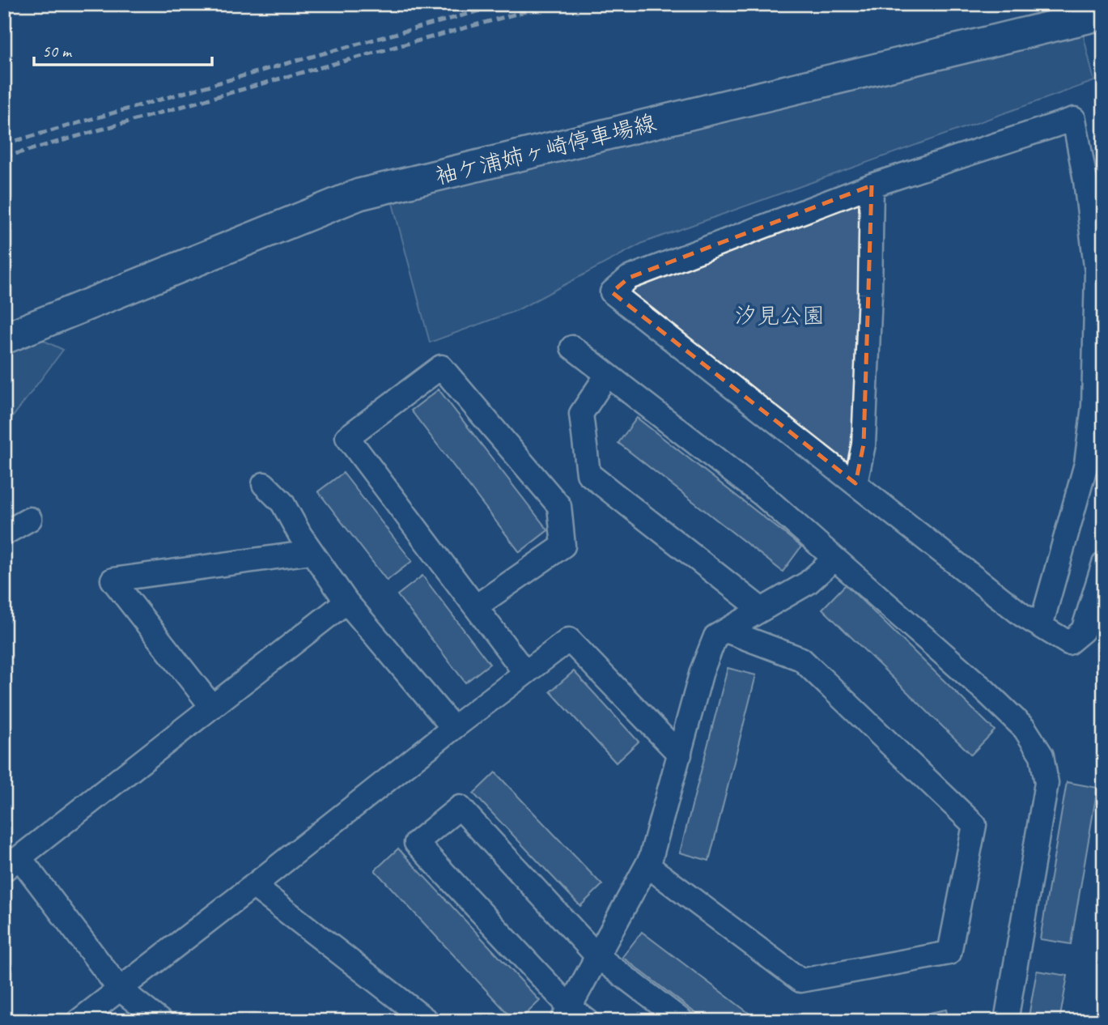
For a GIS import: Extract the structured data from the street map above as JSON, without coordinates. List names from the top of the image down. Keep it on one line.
{"streets":{"main road":["袖ケ浦姉ヶ崎停車場線"]},"parks":["汐見公園"],"scale_bar":"50 m"}
